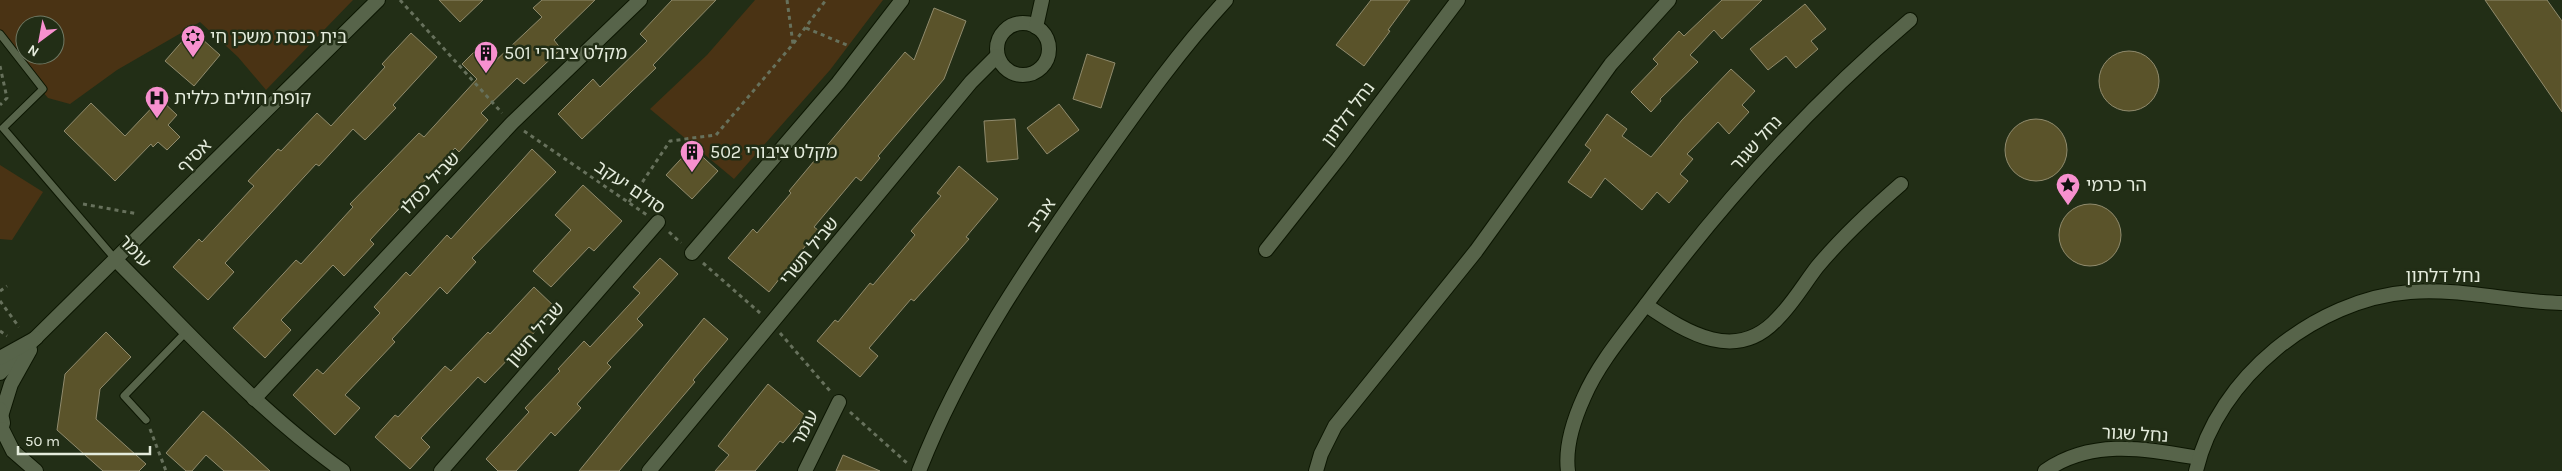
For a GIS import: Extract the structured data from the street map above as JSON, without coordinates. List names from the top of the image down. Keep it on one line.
{"streets":{"street":["נחל דלתון","נחל שגור","אסיף","שביל כסלו","אביב","עומר","שביל תשרי","שביל חשון"],"path":["סולם יעקב"]},"crossings":[["נחל דלתון","נחל שגור"],["אסיף","עומר"],["שביל כסלו","סולם יעקב"],["שביל כסלו","עומר"],["סולם יעקב","אביב"],["סולם יעקב","עומר"],["סולם יעקב","שביל תשרי"],["סולם יעקב","שביל חשון"]],"places":{"synagogue":["בית כנסת משכן חי"],"building":["מקלט ציבורי 501","מקלט ציבורי 502"],"hospital":["קופת חולים כללית"],"place":["הר כרמי"]},"scale_bar":"50 m","north":"bottom left"}
